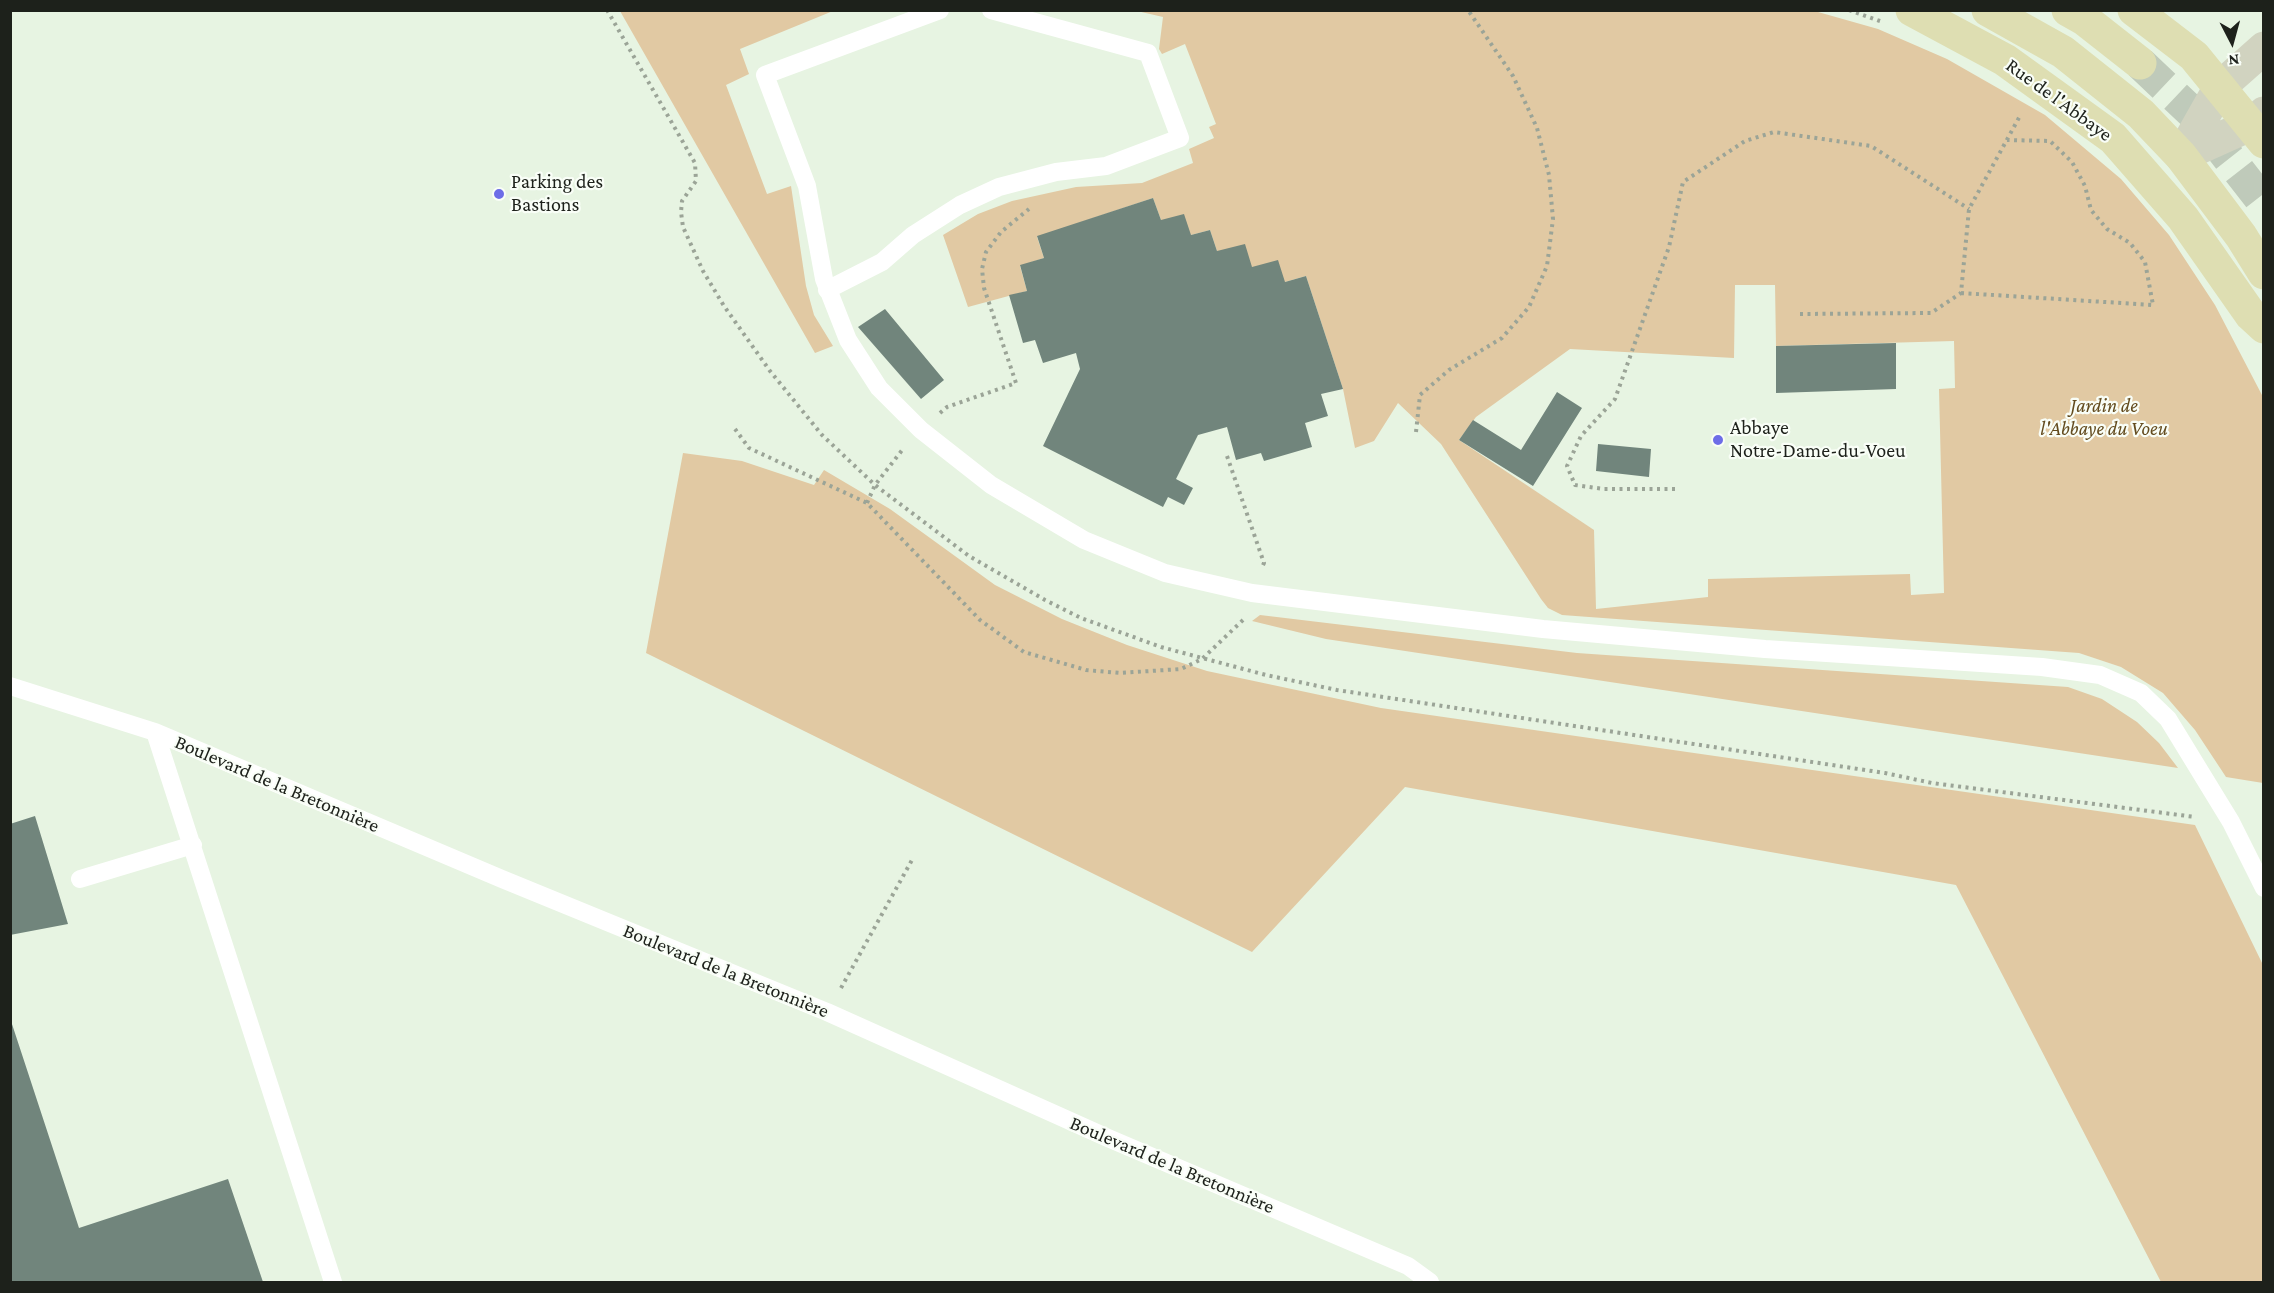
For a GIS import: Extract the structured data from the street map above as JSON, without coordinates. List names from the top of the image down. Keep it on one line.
{"streets":{"main road":["Rue de l'Abbaye"],"lane":["Boulevard de la Bretonnière"]},"parks":["Jardin de l'Abbaye du Voeu"],"places":["Parking des Bastions","Abbaye Notre-Dame-du-Voeu"],"north":"bottom"}
